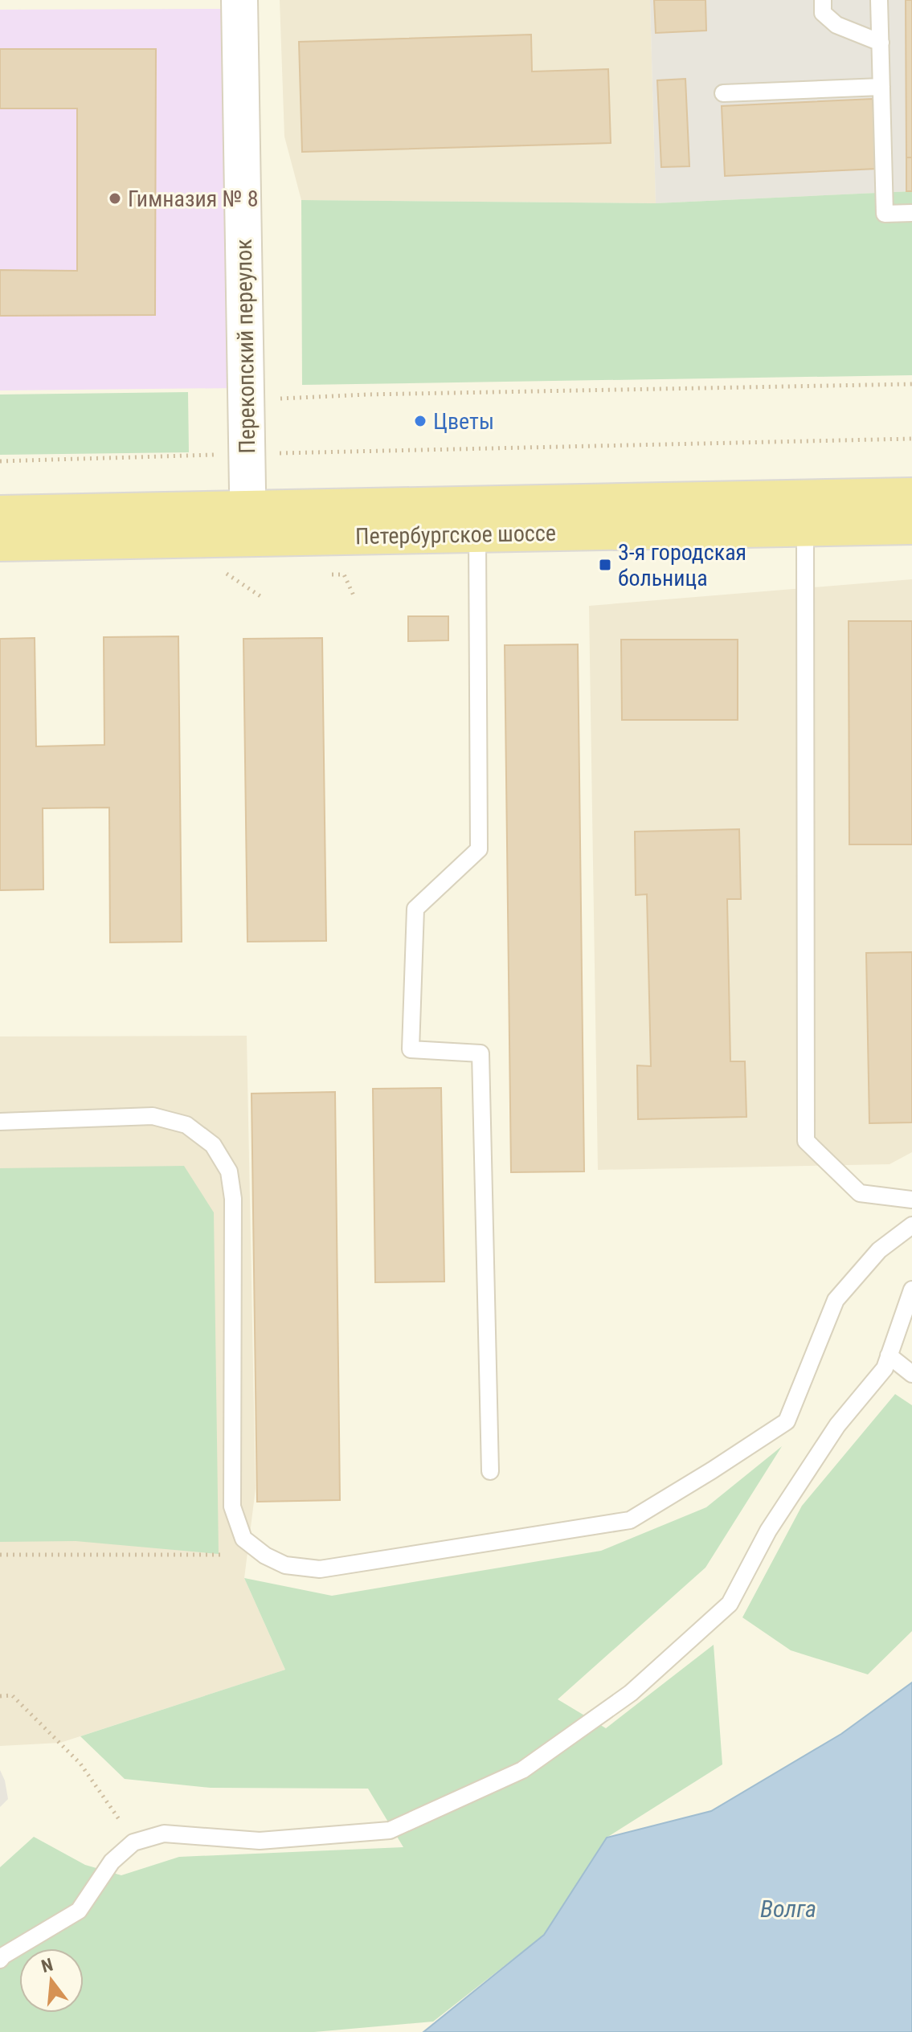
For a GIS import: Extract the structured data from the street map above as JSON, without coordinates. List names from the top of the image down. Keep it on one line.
{"streets":{"main road":["Петербургское шоссе"],"street":["Перекопский переулок"]},"crossings":[["Перекопский переулок","Петербургское шоссе"]],"water":["Волга"],"places":{"other":["Гимназия № 8","Цветы"],"transit":["3-я городская больница"]},"north":"top"}
